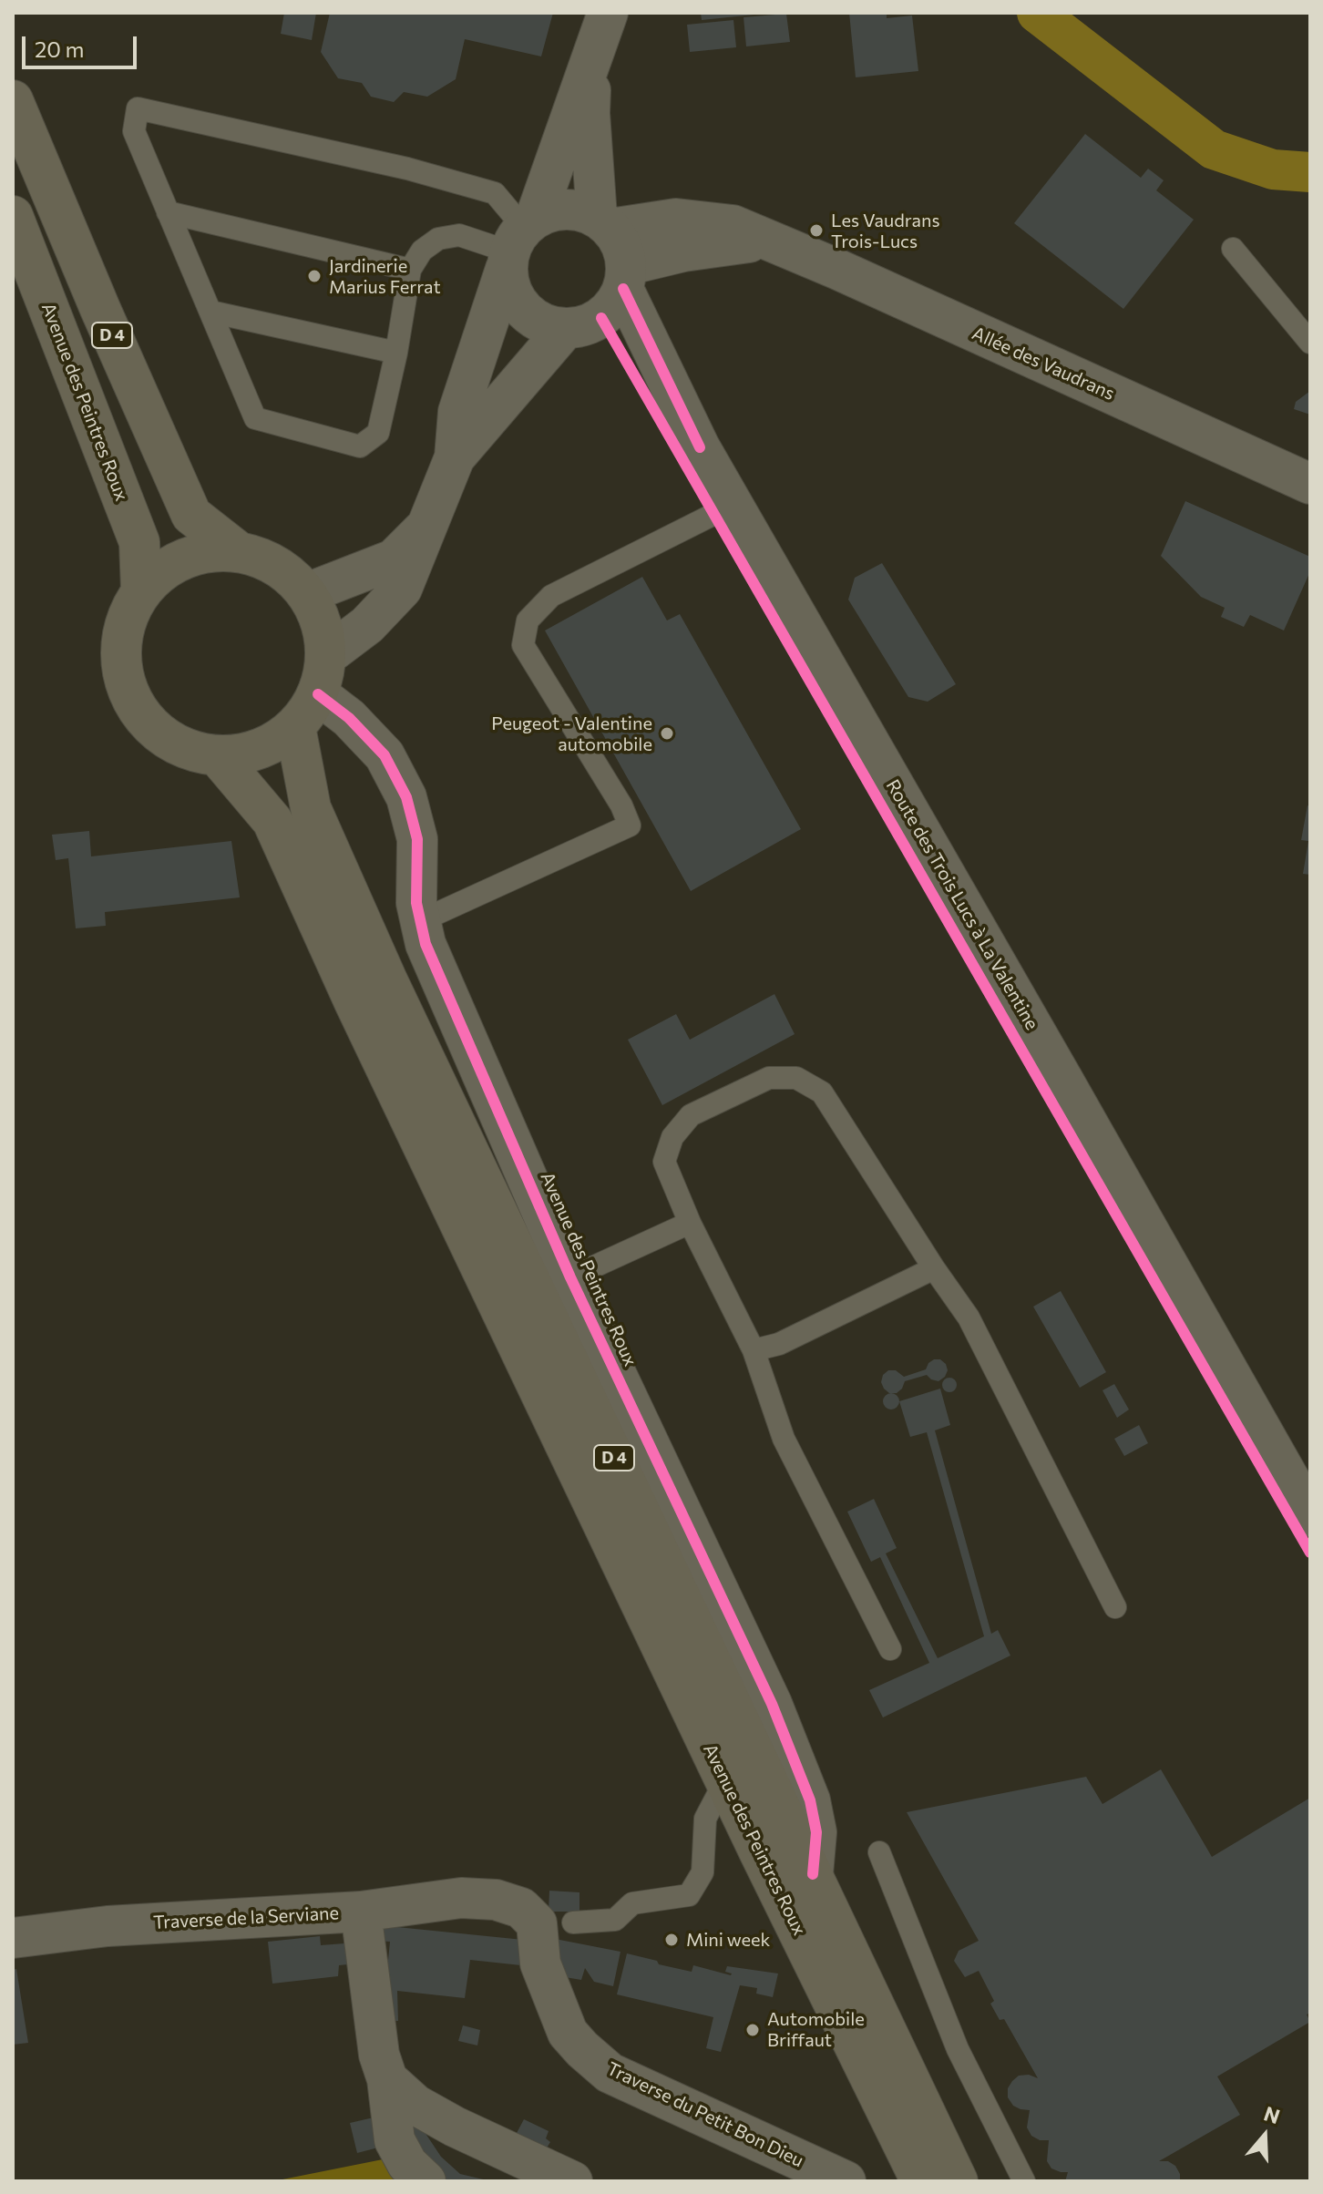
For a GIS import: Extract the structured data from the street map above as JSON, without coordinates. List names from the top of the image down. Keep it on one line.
{"streets":{"main road":["D 4","Avenue des Peintres Roux"],"street":["Allée des Vaudrans","Route des Trois Lucs à La Valentine","Traverse de la Serviane","Traverse du Petit Bon Dieu"]},"crossings":[["D 4","Avenue des Peintres Roux"],["Allée des Vaudrans","Route des Trois Lucs à La Valentine"],["Traverse de la Serviane","Traverse du Petit Bon Dieu"]],"places":["Les Vaudrans Trois-Lucs","Jardinerie Marius Ferrat","Peugeot - Valentine automobile","Mini week","Automobile Briffaut"],"scale_bar":"20 m","north":"top"}
